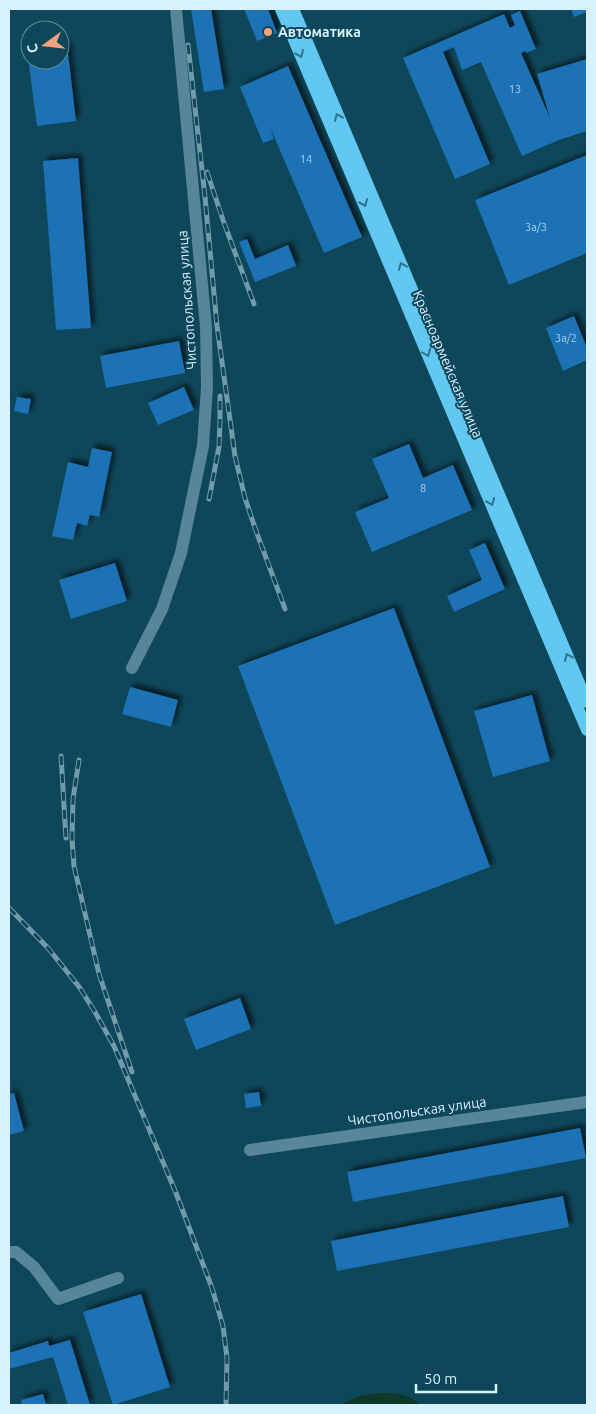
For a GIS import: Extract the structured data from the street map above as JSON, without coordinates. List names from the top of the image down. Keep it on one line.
{"streets":{"main road":["Красноармейская улица"],"street":["Чистопольская улица"]},"places":["Автоматика"],"house_numbers":["13","14","3а/3","3а/2","8"],"scale_bar":"50 m","north":"left"}
